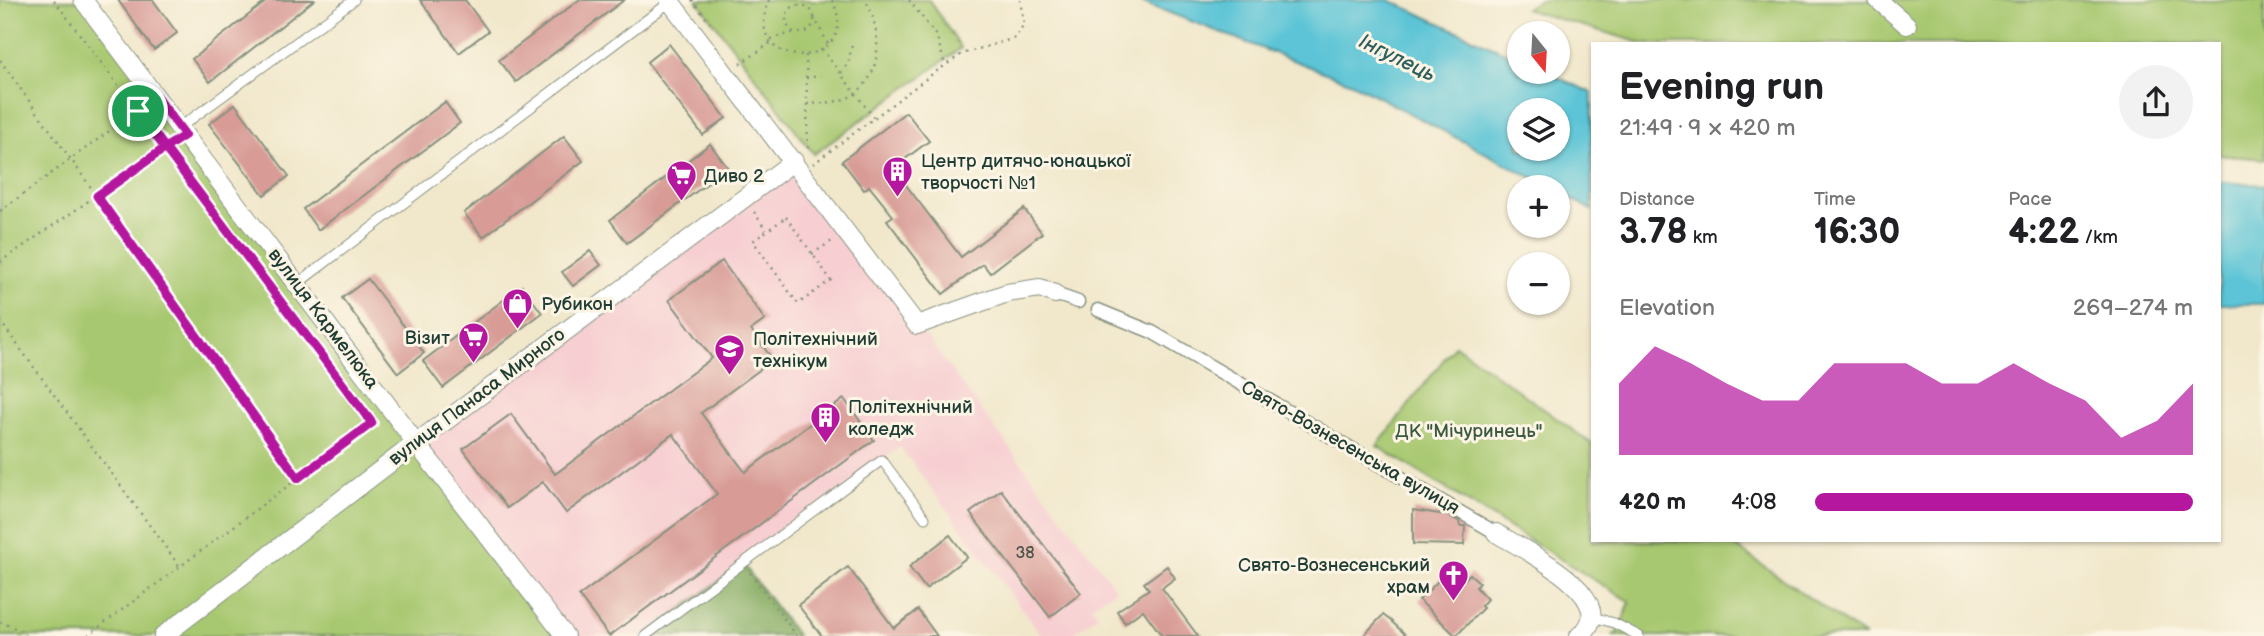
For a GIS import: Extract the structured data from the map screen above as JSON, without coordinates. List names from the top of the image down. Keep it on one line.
{"streets":{"street":["вулиця Кармелюка","вулиця Панаса Мирного","Свято-Вознесенська вулиця"]},"crossings":[["вулиця Кармелюка","вулиця Панаса Мирного"]],"water":["Інгулець"],"parks":["ДК \"Мічуринець\""],"places":{"building":["Центр дитячо-юнацької творчості №1","Політехнічний коледж"],"supermarket":["Диво 2","Візит"],"shop":["Рубикон"],"school or university":["Політехнічний технікум"],"church":["Свято-Вознесенський храм"]},"house_numbers":["38"],"north":"bottom","page":{"map_buttons":["+","−"],"heading":["Evening run","21:49 · 9 × 420 m"],"stats":[["Distance","3.78 km"],["Time","16:30"],["Pace","4:22 /km"]],"chart":["Elevation","269–274 m"],"list":[{"name":"420 m","note":"4:08"}]}}
